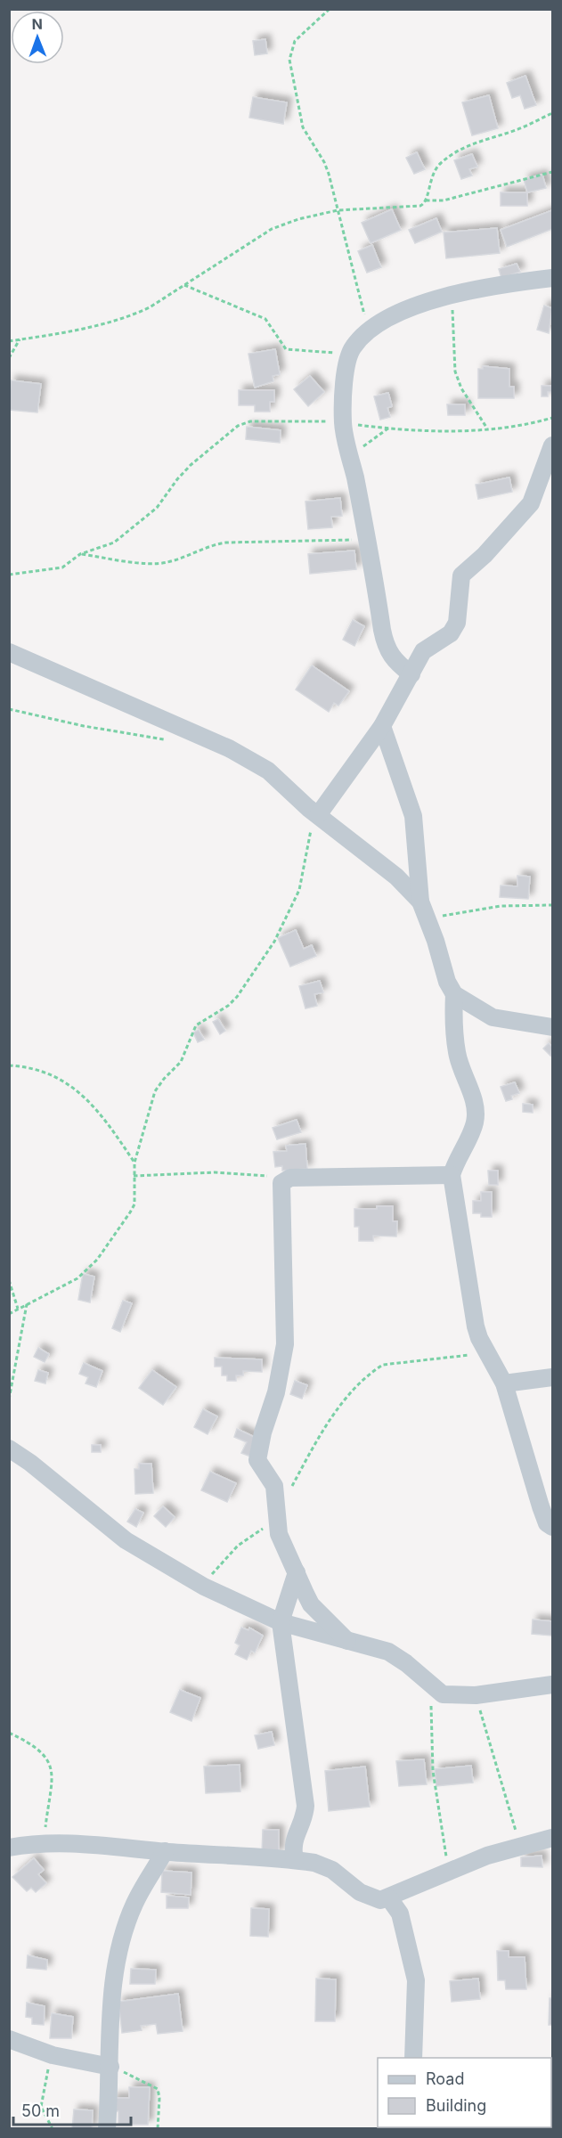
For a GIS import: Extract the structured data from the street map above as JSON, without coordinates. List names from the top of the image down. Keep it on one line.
{"legend":["Road","Building"],"scale_bar":"50 m","north":"top"}
